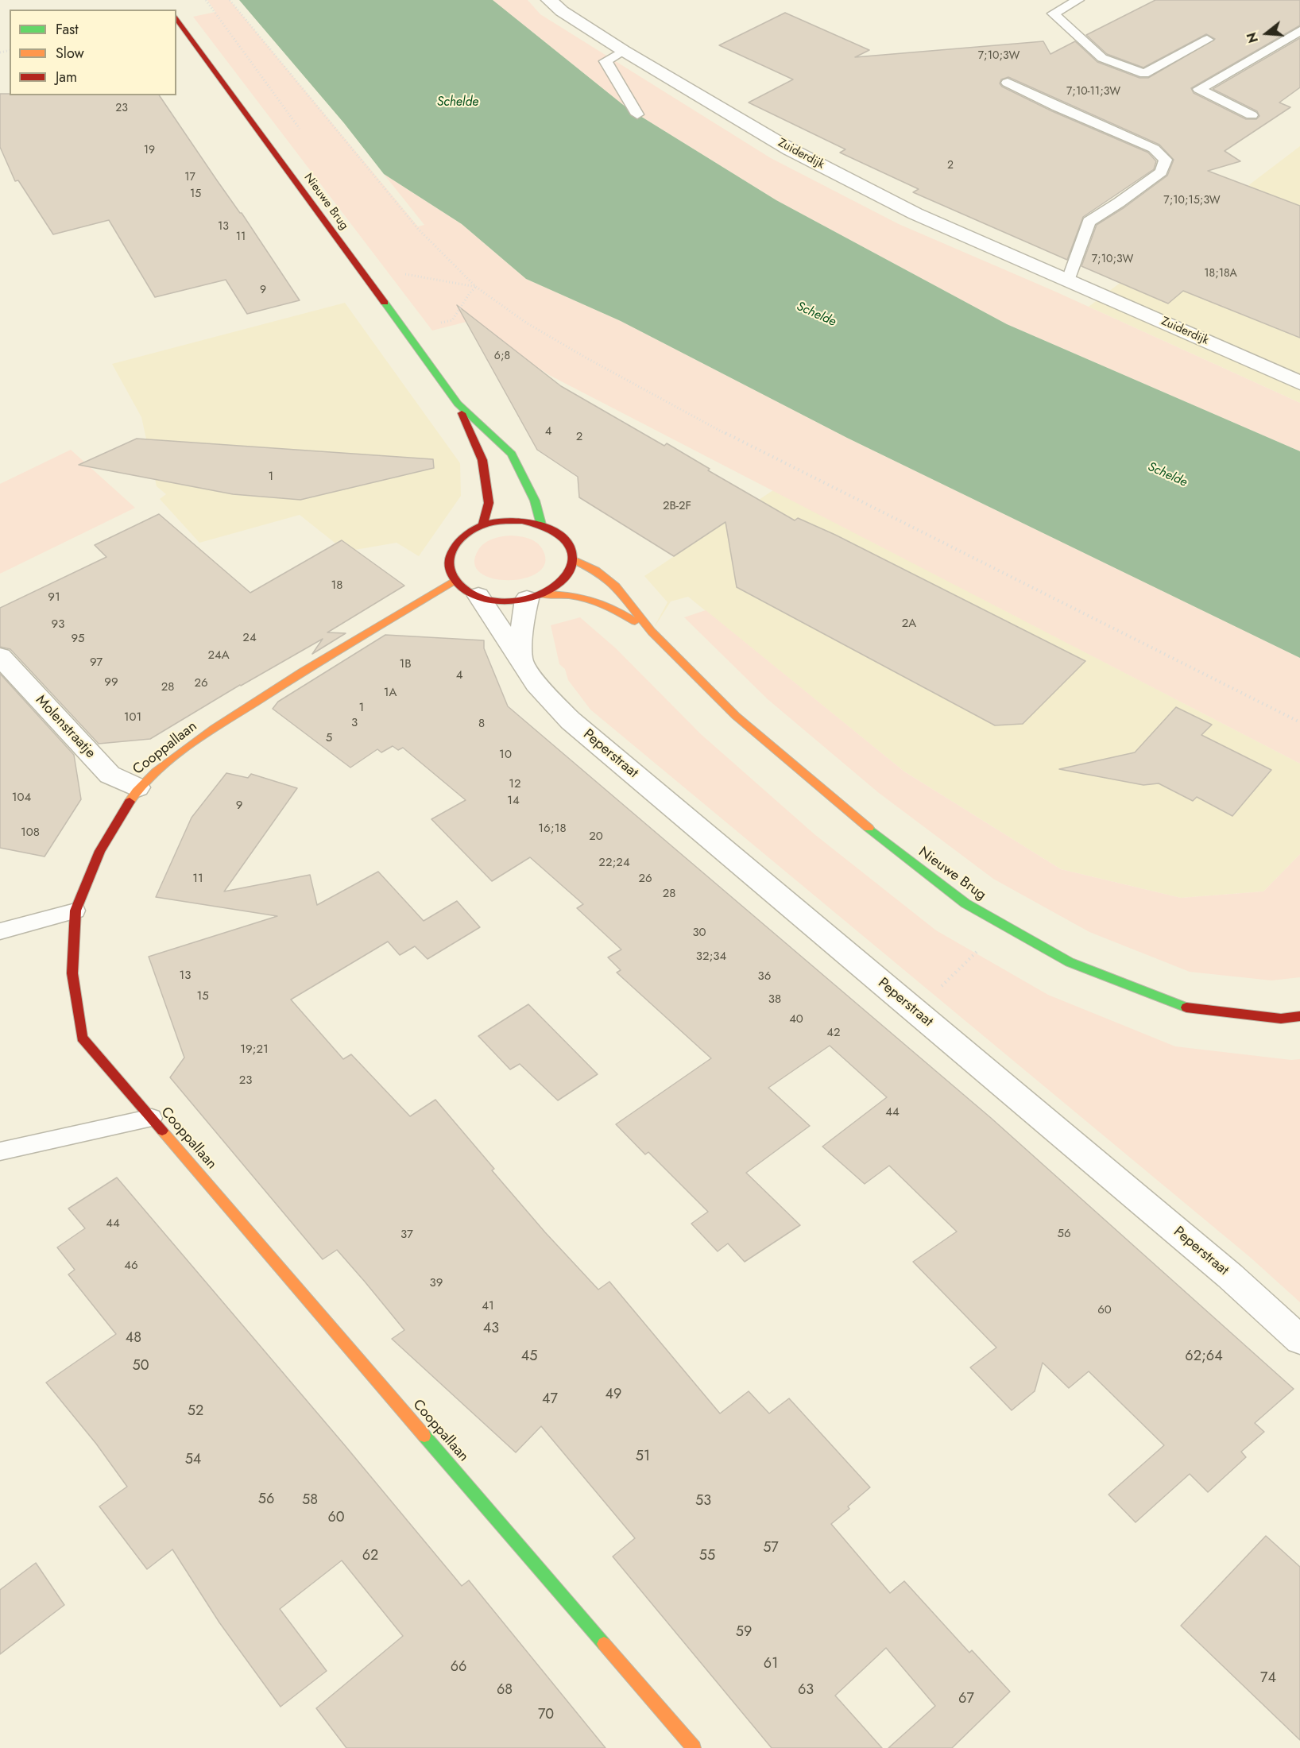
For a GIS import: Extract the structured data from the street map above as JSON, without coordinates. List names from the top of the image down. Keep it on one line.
{"streets":{"main road":["Nieuwe Brug","Cooppallaan"],"street":["Zuiderdijk","Molenstraatje","Peperstraat"]},"crossings":[["Nieuwe Brug","Cooppallaan"],["Nieuwe Brug","Peperstraat"],["Molenstraatje","Cooppallaan"],["Cooppallaan","Peperstraat"]],"water":["Schelde"],"house_numbers":["7;10;3W","7;10-11;3W","23","19","2","17","15","7;10;15;3W","13","11","7;10;3W","18;18A","9","6;8","4","2","1","2B-2F","18","91","2A","93","24","95","24A","97","1B","4","99","26","28","1A","1","101","3","8","5","10","12","104","14","9","16;18","108","20","22;24","11","26","28","30","32;34","13","36","15","38","40","42","19;21","23","44","44","56","37","46","39","41","60","43","48","45","62;64","50","49","47","52","51","54","56","58","53","60","57","62","55","59","61","66","74","68","63","67","70"],"legend":["Fast","Slow","Jam"],"north":"left"}
